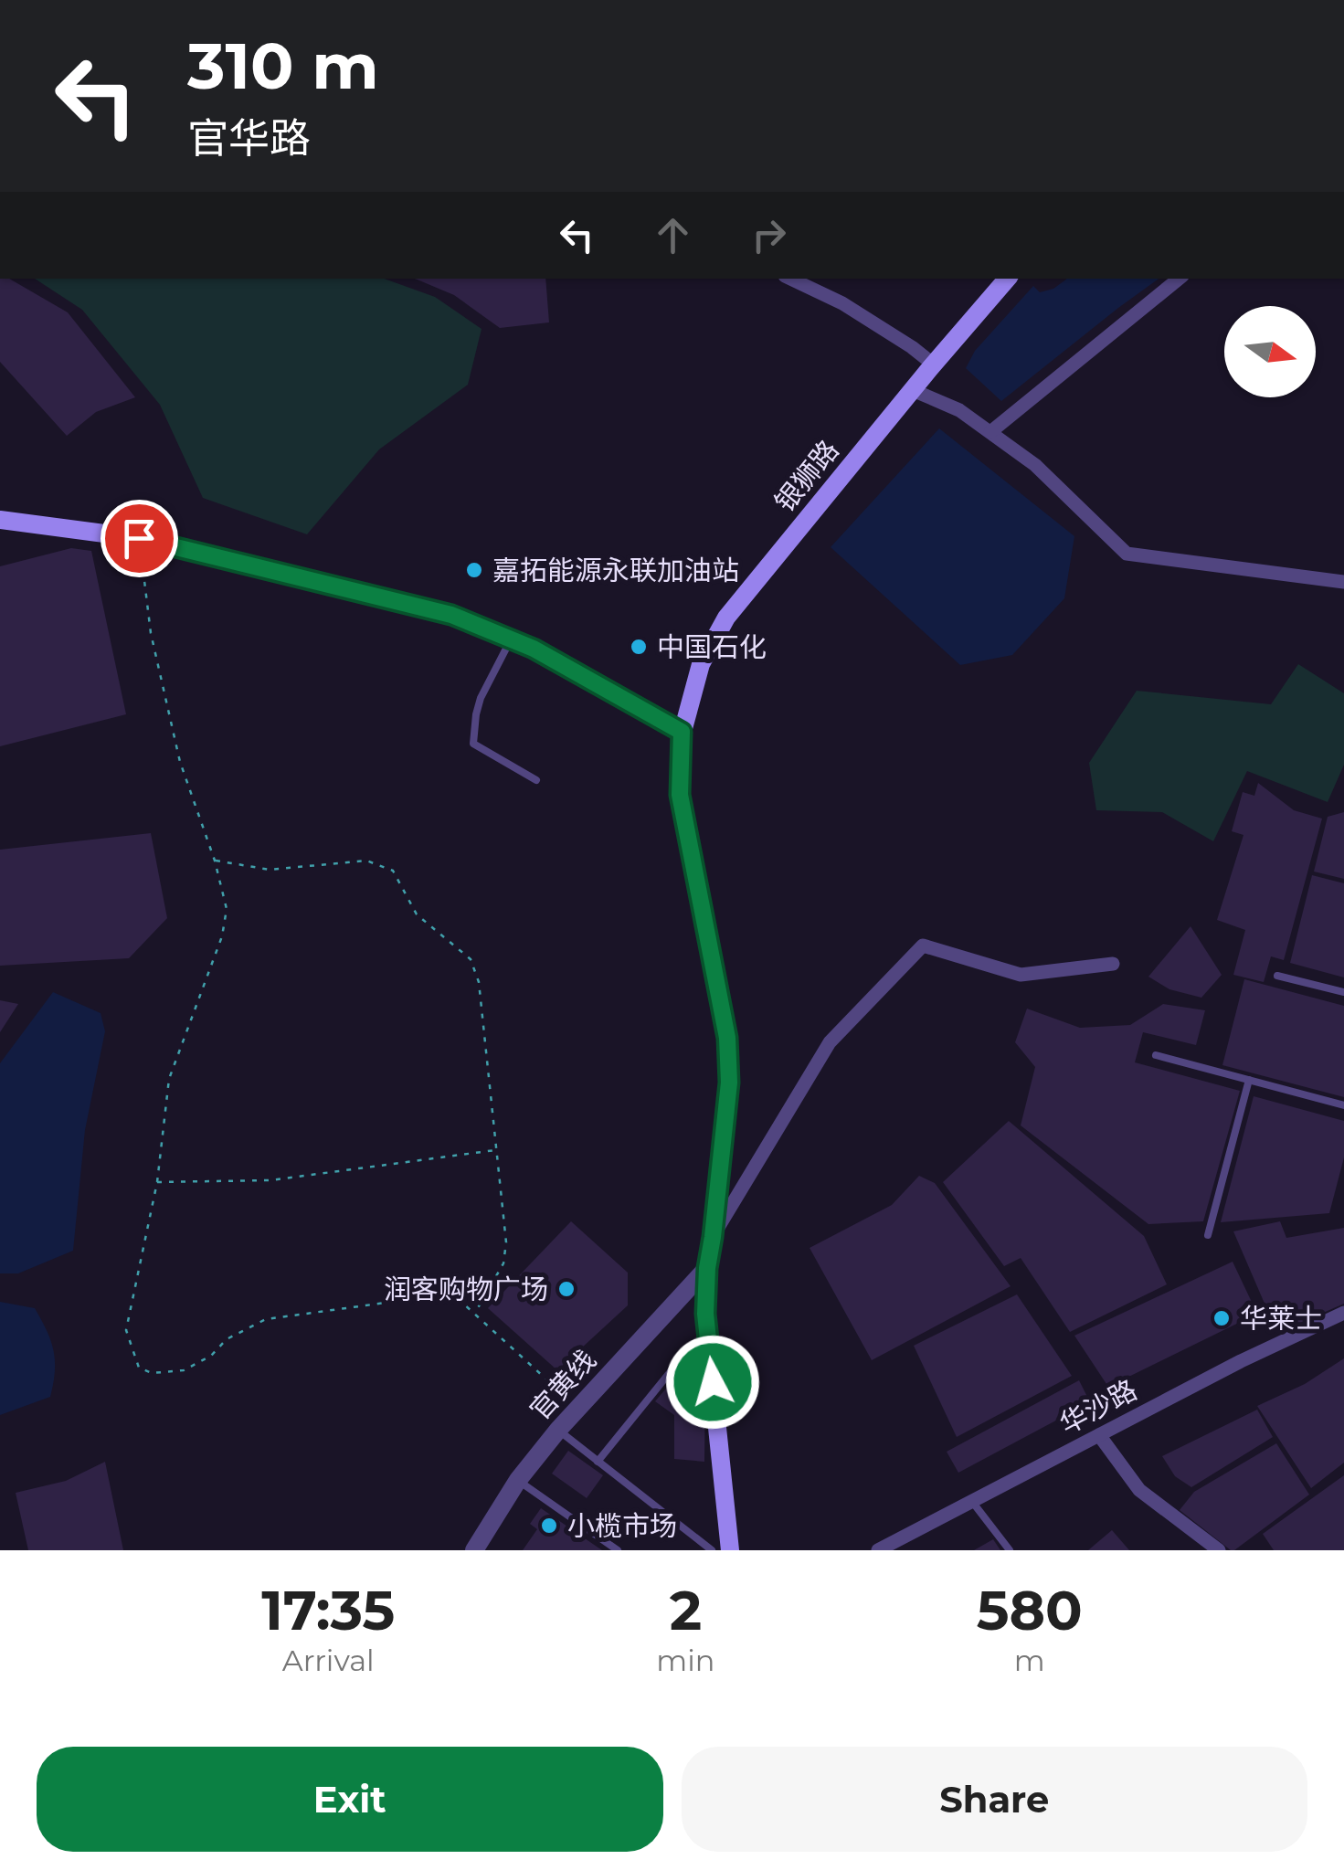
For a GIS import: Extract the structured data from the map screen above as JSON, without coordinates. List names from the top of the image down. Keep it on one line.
{"streets":{"main road":["银狮路"],"street":["官黄线","华沙路"]},"crossings":[["银狮路","官黄线"]],"places":["嘉拓能源永联加油站","中国石化","润客购物广场","华莱士","小榄市场"],"north":"right","page":{"turn":["310 m","官华路"],"eta":["17:35","Arrival","2","min","580","m"],"buttons":["Exit","Share"]}}
